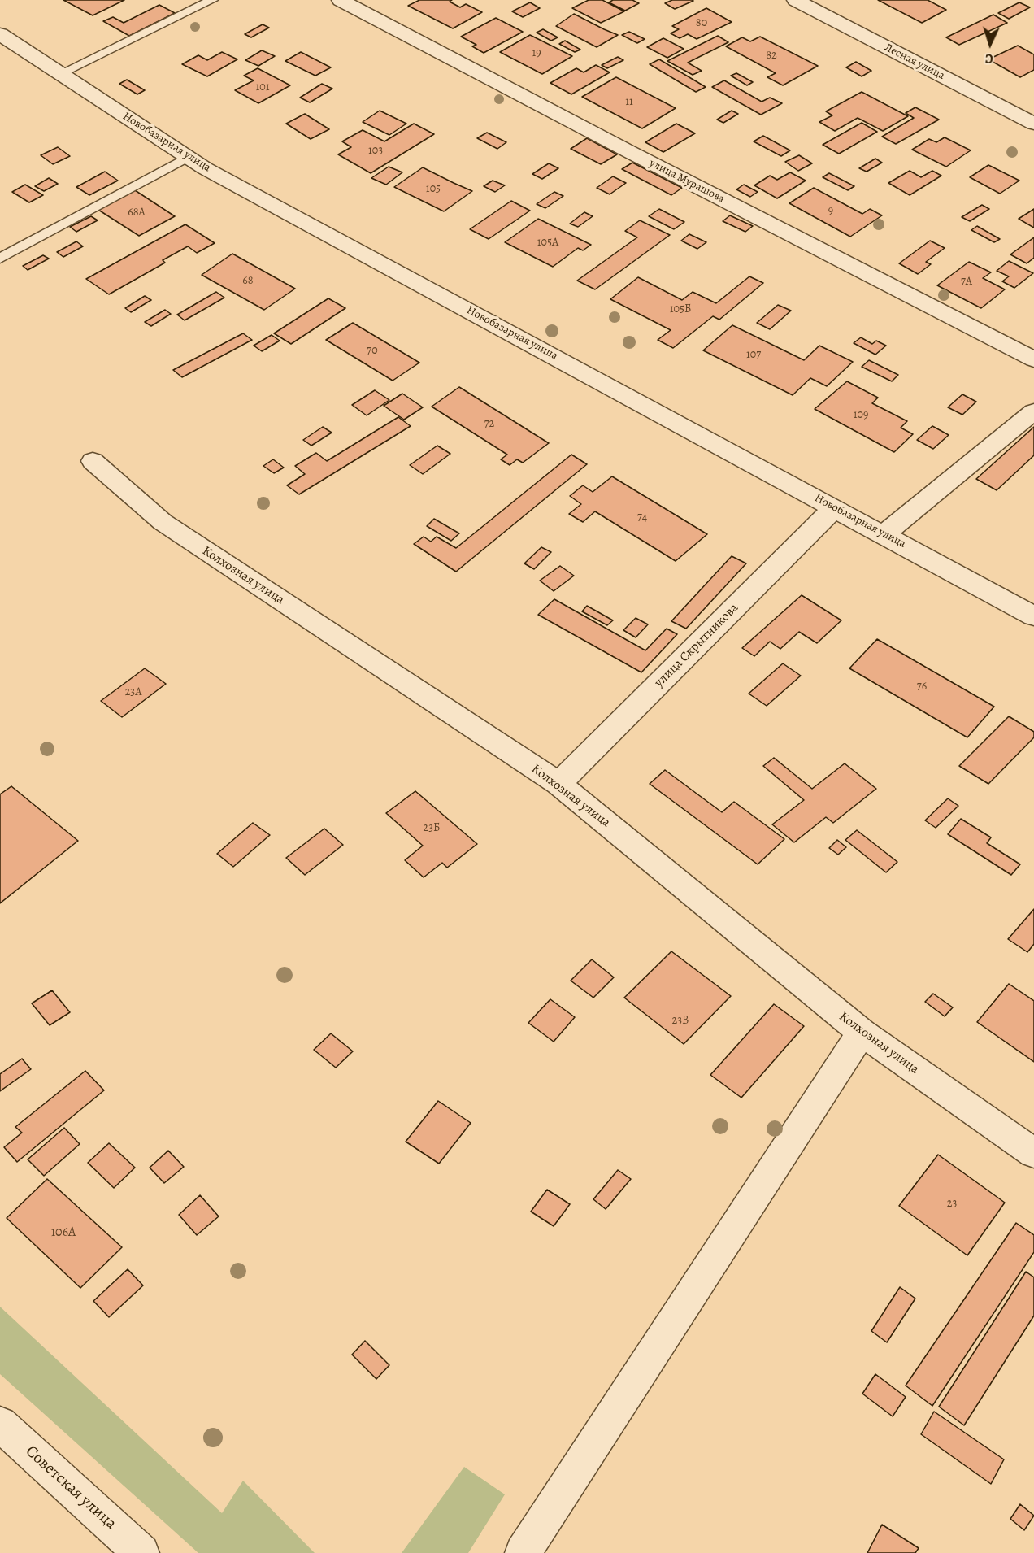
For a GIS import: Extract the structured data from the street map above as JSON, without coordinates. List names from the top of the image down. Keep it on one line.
{"streets":{"street":["Лесная улица","Новобазарная улица","улица Мурашова","Колхозная улица","улица Скрытникова","Советская улица"]},"crossings":[["Новобазарная улица","улица Скрытникова"],["Колхозная улица","улица Скрытникова"]],"house_numbers":["80","19","82","101","11","103","105","9","68А","105А","68","7А","105Б","70","107","109","72","74","76","23А","23Б","23В","23","106А"],"north":"bottom"}
